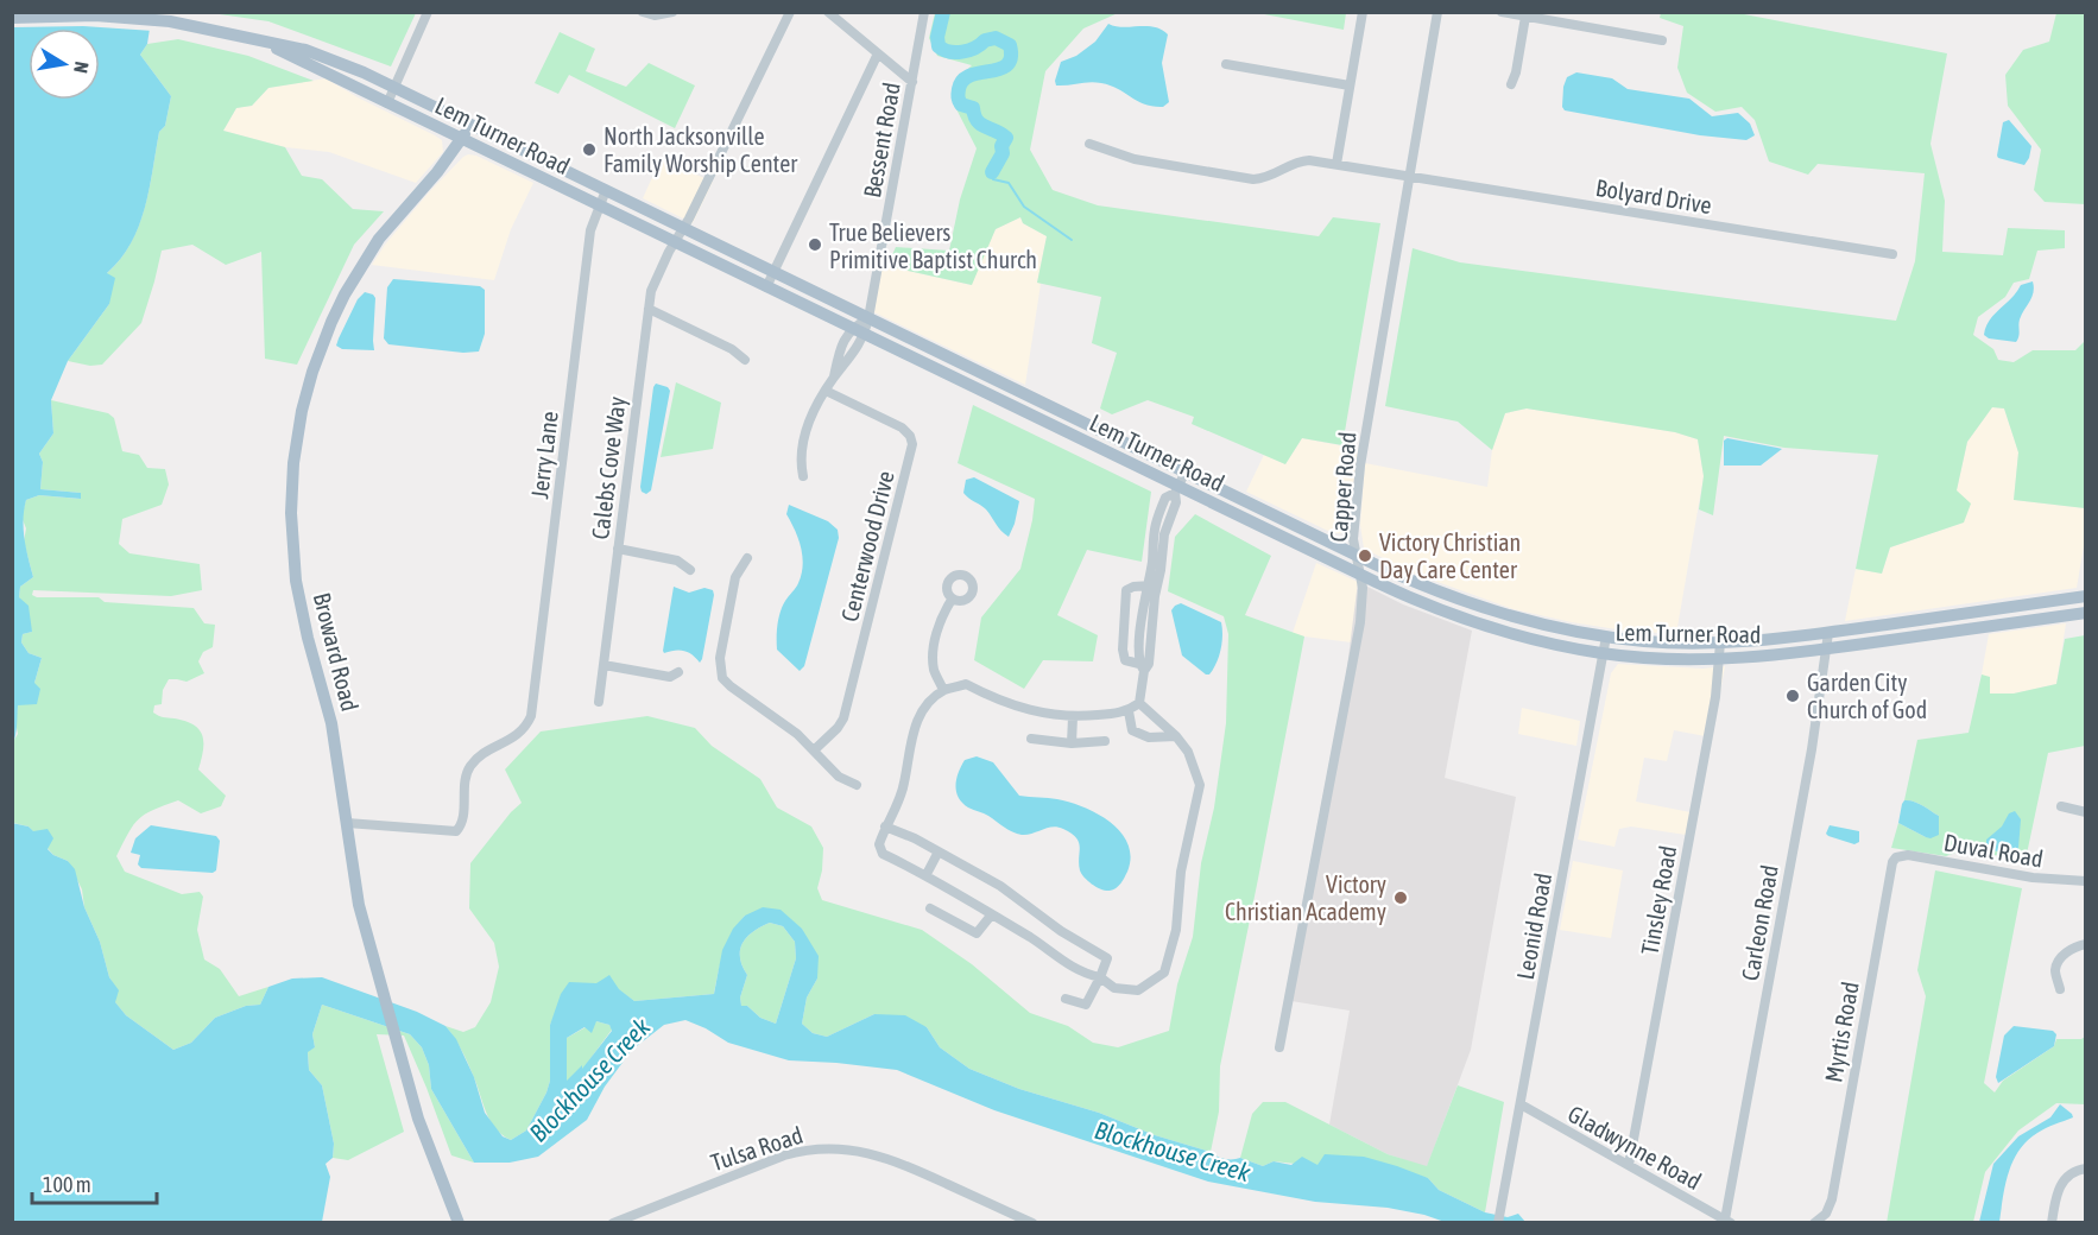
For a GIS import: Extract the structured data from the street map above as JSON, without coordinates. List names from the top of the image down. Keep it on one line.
{"streets":{"main road":["Lem Turner Road","Broward Road"],"street":["Bessent Road","Bolyard Drive","Jerry Lane","Calebs Cove Way","Capper Road","Centerwood Drive","Duval Road","Tinsley Road","Carleon Road","Leonid Road","Myrtis Road","Gladwynne Road","Tulsa Road"]},"crossings":[["Lem Turner Road","Bessent Road"],["Lem Turner Road","Jerry Lane"],["Lem Turner Road","Calebs Cove Way"],["Lem Turner Road","Capper Road"],["Lem Turner Road","Broward Road"],["Lem Turner Road","Tinsley Road"],["Lem Turner Road","Carleon Road"],["Lem Turner Road","Leonid Road"],["Bessent Road","Centerwood Drive"],["Bolyard Drive","Capper Road"],["Jerry Lane","Broward Road"],["Duval Road","Myrtis Road"],["Tinsley Road","Gladwynne Road"],["Carleon Road","Gladwynne Road"],["Leonid Road","Gladwynne Road"]],"water":["Blockhouse Creek"],"places":["North Jacksonville Family Worship Center","True Believers Primitive Baptist Church","Victory Christian Day Care Center","Garden City Church of God","Victory Christian Academy"],"scale_bar":"100 m","north":"right"}
